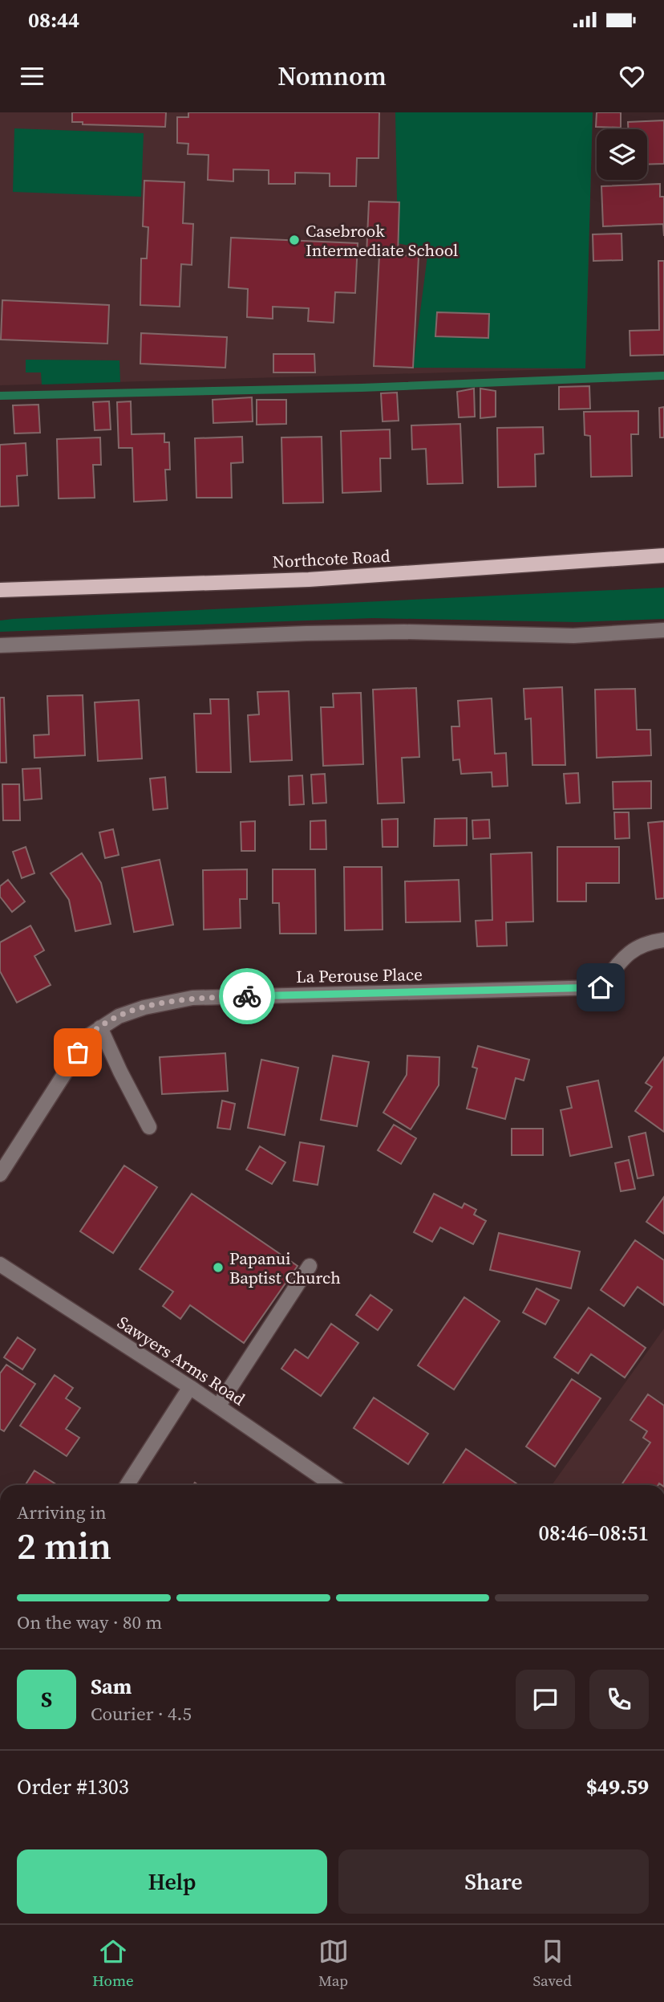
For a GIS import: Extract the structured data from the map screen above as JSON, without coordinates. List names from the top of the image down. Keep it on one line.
{"streets":{"main road":["Northcote Road"],"street":["La Perouse Place","Sawyers Arms Road"]},"places":["Casebrook Intermediate School","Papanui Baptist Church"],"page":{"status":"08:44","header":"Nomnom","heading":["2 min","Arriving in","08:46–08:51"],"panel":["Sam","Courier · 4.5","Order #1303","$49.59"],"bar":"On the way · 80 m","round":"S","buttons":["Help","Share"],"tabs":["Home","Map","Saved"]}}
